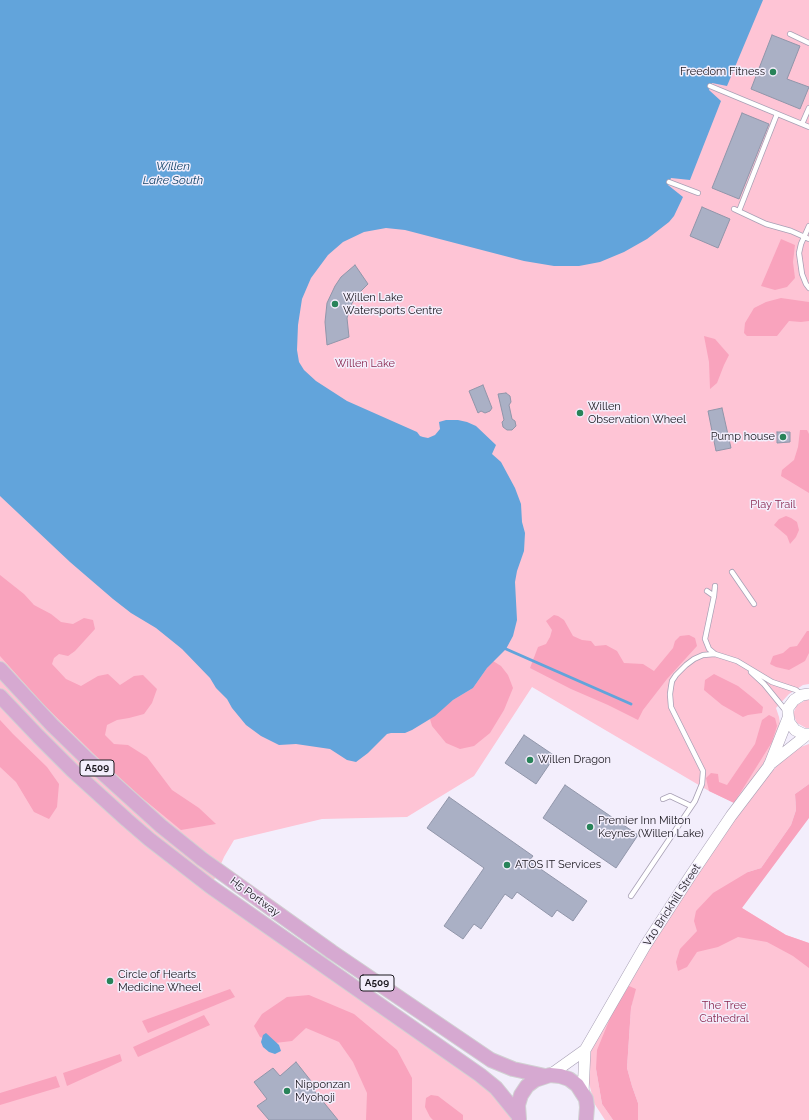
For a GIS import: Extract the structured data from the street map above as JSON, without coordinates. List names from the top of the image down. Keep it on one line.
{"streets":{"main road":["A509","H5 Portway"],"street":["V10 Brickhill Street"]},"crossings":[["A509","H5 Portway"],["A509","V10 Brickhill Street"],["H5 Portway","V10 Brickhill Street"]],"water":["Willen Lake South"],"parks":["Willen Lake","Play Trail","The Tree Cathedral"],"places":["Freedom Fitness","Willen Lake Watersports Centre","Willen Observation Wheel","Pump house","Willen Dragon","Premier Inn Milton Keynes (Willen Lake)","ATOS IT Services","Circle of Hearts Medicine Wheel","Nipponzan Myohoji"]}
